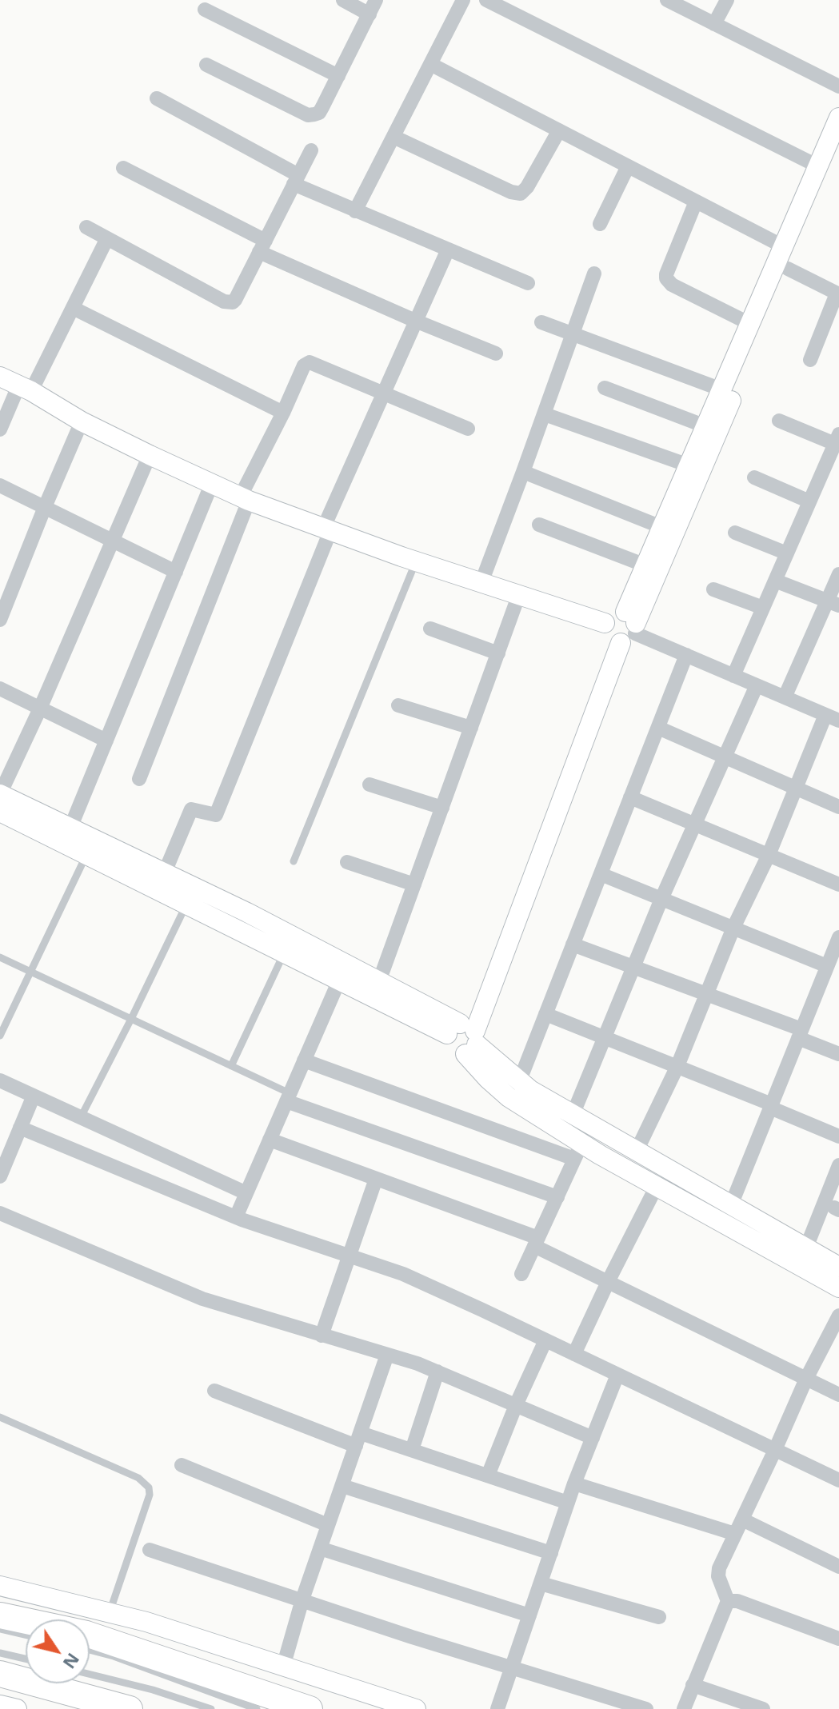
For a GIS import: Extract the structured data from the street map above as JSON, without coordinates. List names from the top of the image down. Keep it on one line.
{"north":"bottom right"}
